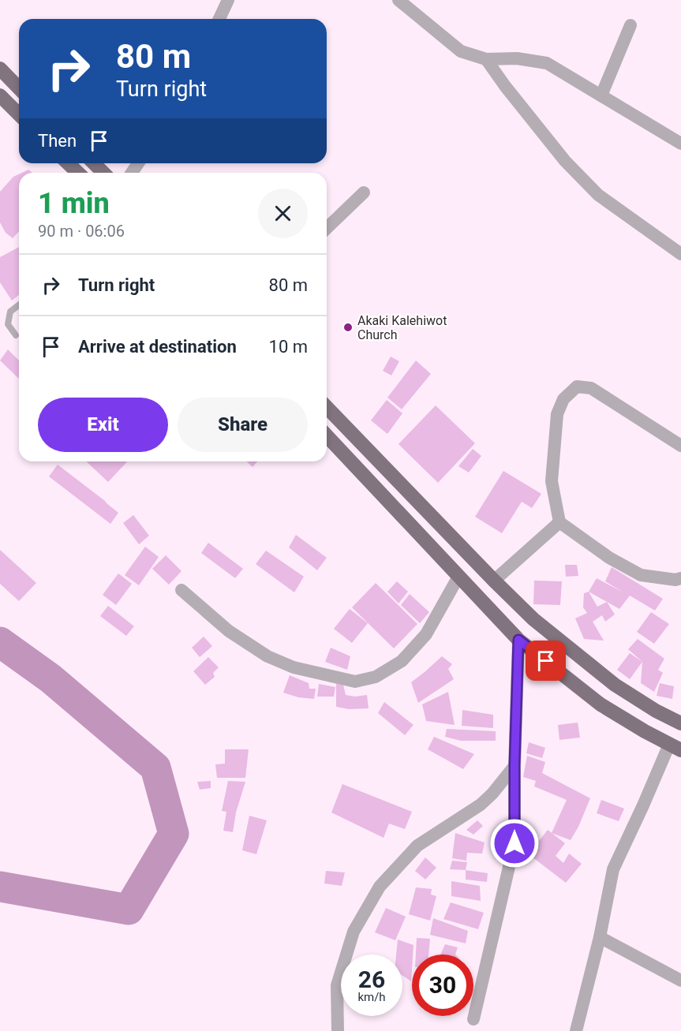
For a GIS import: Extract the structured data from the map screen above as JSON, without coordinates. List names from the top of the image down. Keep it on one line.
{"places":["Akaki Kalehiwot Church"],"page":{"turn":["80 m","Turn right"],"then":"Then","heading":["1 min","90 m · 06:06"],"list":[{"name":"Turn right","value":"80 m"},{"name":"Arrive at destination","value":"10 m"}],"buttons":["Exit","Share"],"speed":"26 km/h","limit":"30"}}
